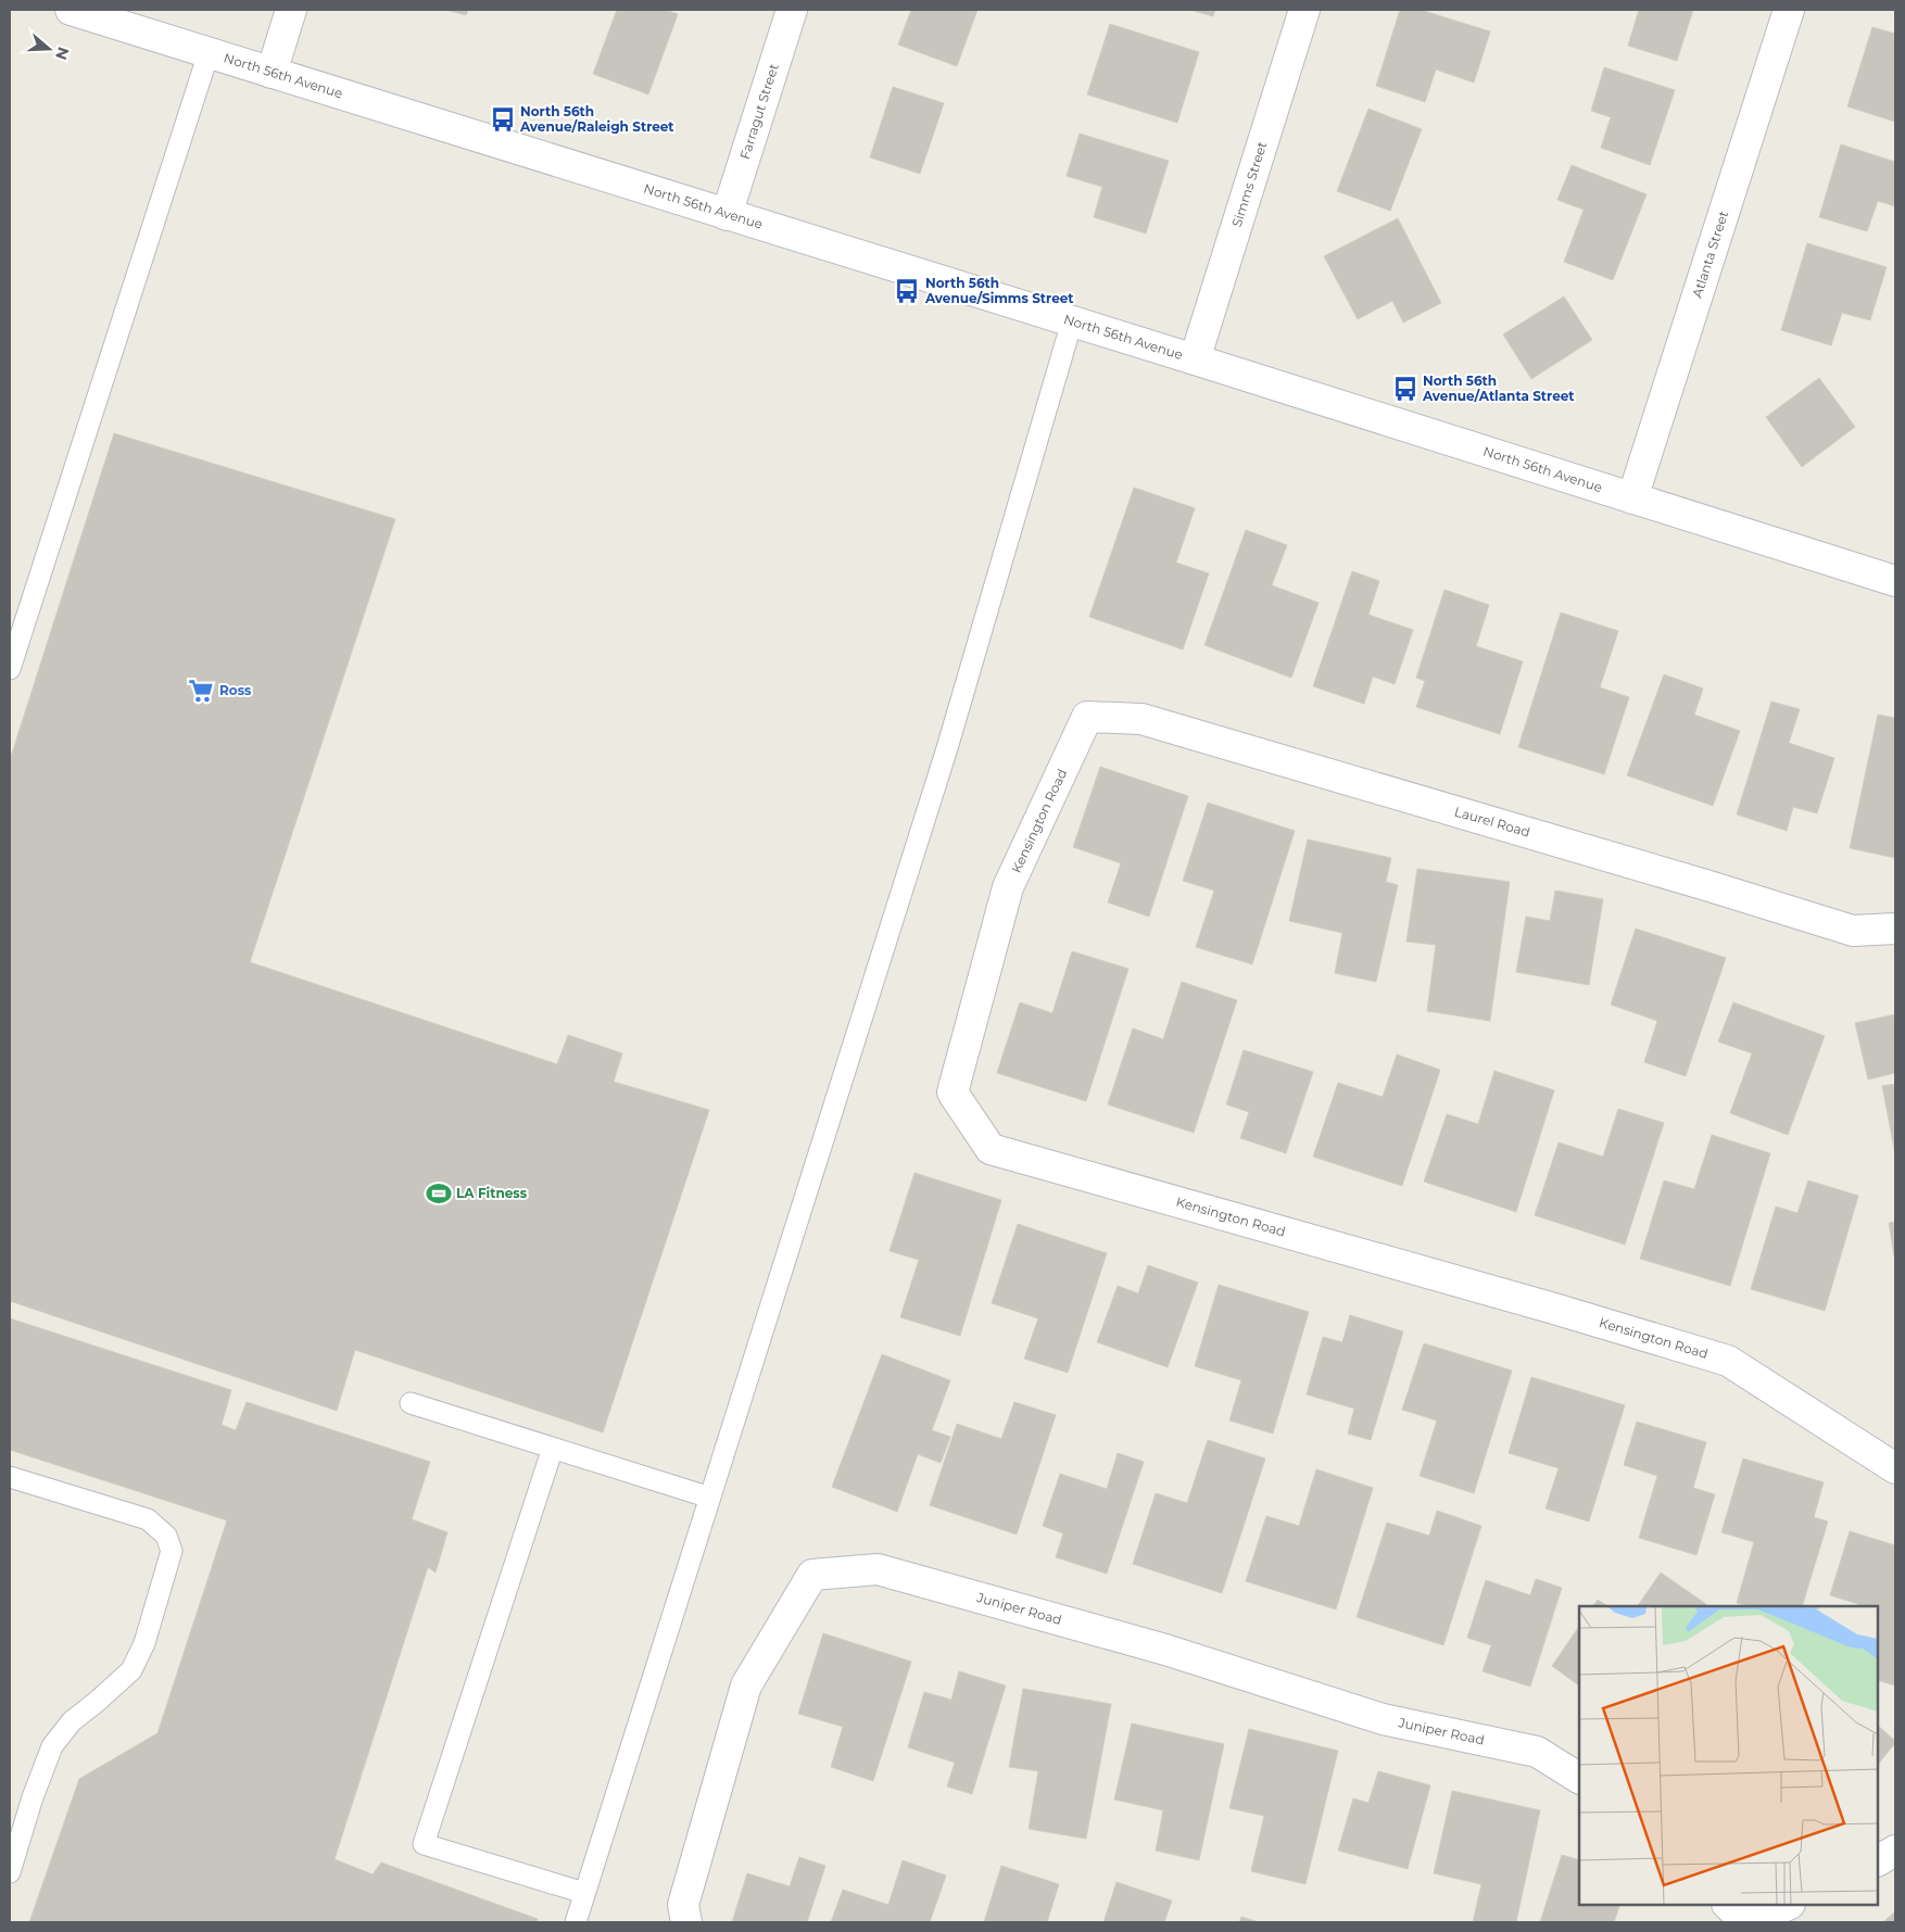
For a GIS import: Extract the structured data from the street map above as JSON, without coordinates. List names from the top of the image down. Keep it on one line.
{"streets":{"street":["North 56th Avenue","Farragut Street","Simms Street","Atlanta Street","Kensington Road","Laurel Road","Juniper Road"]},"crossings":[["North 56th Avenue","Farragut Street"],["North 56th Avenue","Simms Street"],["North 56th Avenue","Atlanta Street"],["Kensington Road","Laurel Road"]],"places":{"bus stop":["North 56th Avenue/Raleigh Street","North 56th Avenue/Simms Street","North 56th Avenue/Atlanta Street"],"supermarket":["Ross"],"sports":["LA Fitness"]},"north":"right"}
